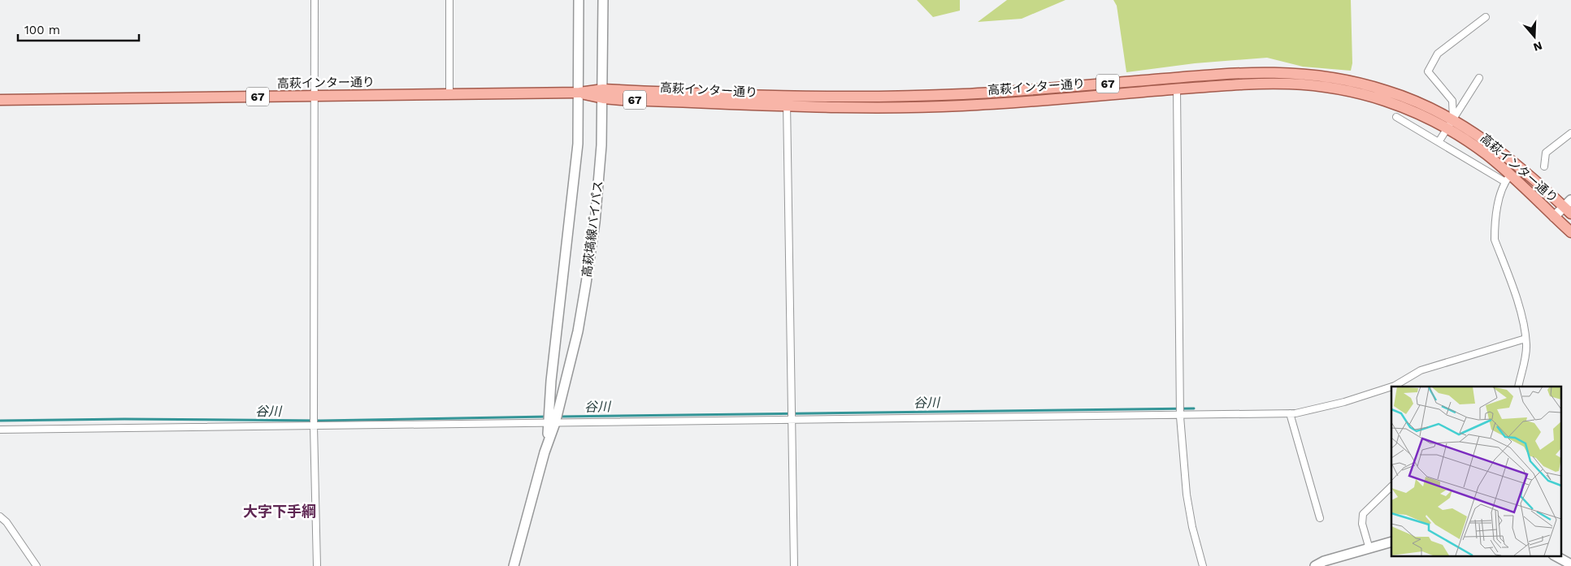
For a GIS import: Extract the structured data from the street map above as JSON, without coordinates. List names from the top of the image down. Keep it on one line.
{"streets":{"main road":["高萩インター通り","67","高萩塙線バイパス"]},"crossings":[["高萩インター通り","高萩塙線バイパス"]],"districts":["大字下手綱"],"water":["谷川"],"scale_bar":"100 m","north":"bottom"}
